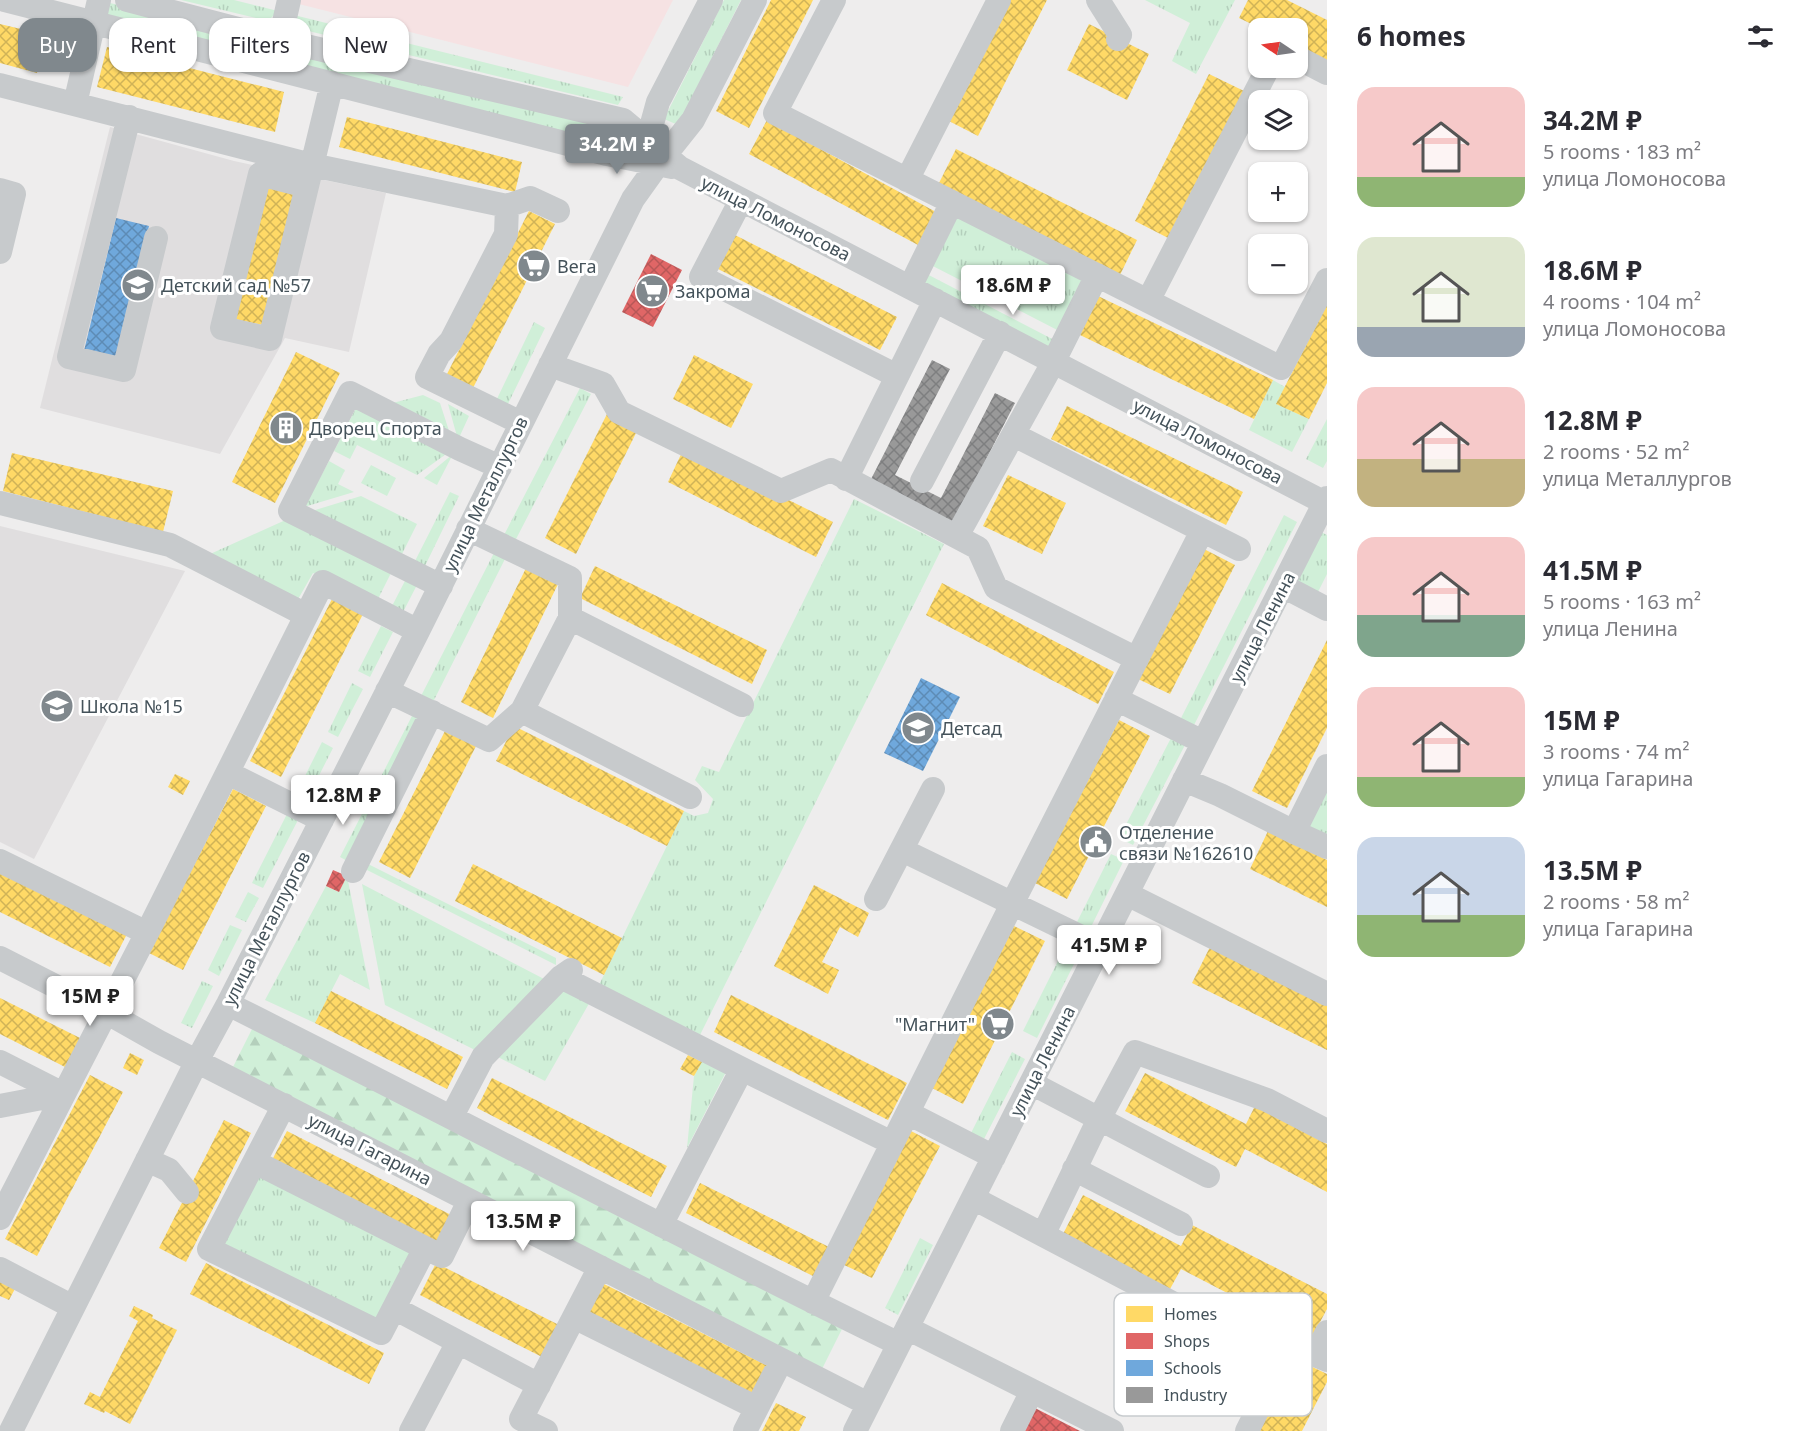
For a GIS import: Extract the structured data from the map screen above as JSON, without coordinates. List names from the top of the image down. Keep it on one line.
{"streets":{"street":["улица Ломоносова","улица Металлургов","улица Ленина","улица Гагарина"]},"crossings":[["улица Ломоносова","улица Металлургов"],["улица Ломоносова","улица Ленина"],["улица Металлургов","улица Гагарина"],["улица Ленина","улица Гагарина"]],"places":{"supermarket":["Вега","Закрома","\"Магнит\""],"school or university":["Детский сад №57","Школа №15","Детсад"],"building":["Дворец Спорта"],"public building":["Отделение связи №162610"]},"legend":["Homes","Shops","Schools","Industry"],"north":"left","page":{"heading":"6 homes","map_buttons":["+","−"],"chip":["Buy","Rent","Filters","New"],"list":[{"name":"34.2M ₽","note":"5 rooms · 183 m² · улица Ломоносова"},{"name":"18.6M ₽","note":"4 rooms · 104 m² · улица Ломоносова"},{"name":"12.8M ₽","note":"2 rooms · 52 m² · улица Металлургов"},{"name":"41.5M ₽","note":"5 rooms · 163 m² · улица Ленина"},{"name":"15M ₽","note":"3 rooms · 74 m² · улица Гагарина"},{"name":"13.5M ₽","note":"2 rooms · 58 m² · улица Гагарина"}],"price":["34.2M ₽","18.6M ₽","12.8M ₽","41.5M ₽","15M ₽","13.5M ₽"]}}
